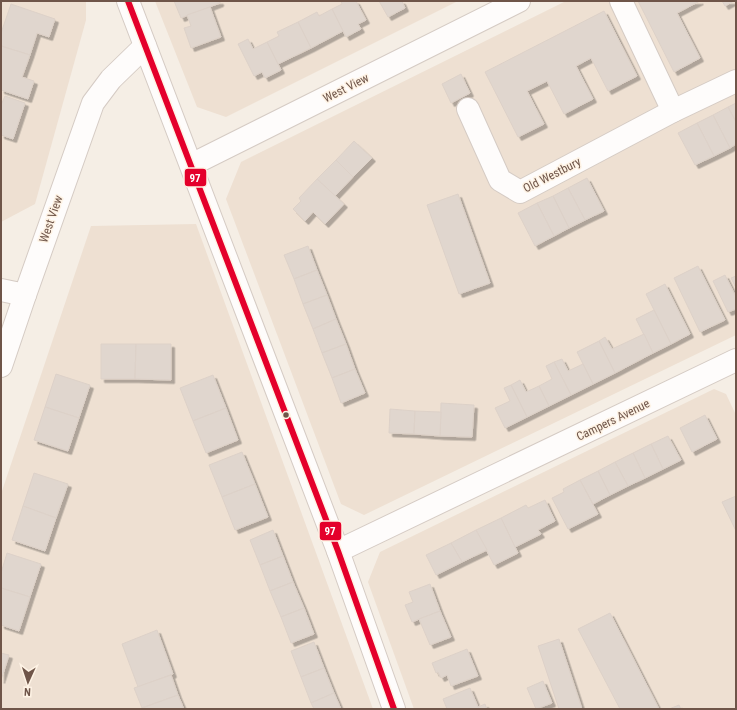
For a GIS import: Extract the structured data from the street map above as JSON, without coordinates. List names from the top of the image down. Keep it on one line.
{"streets":{"street":["West View","Old Westbury","Campers Avenue"]},"lines":["transit line 97"],"north":"bottom"}
